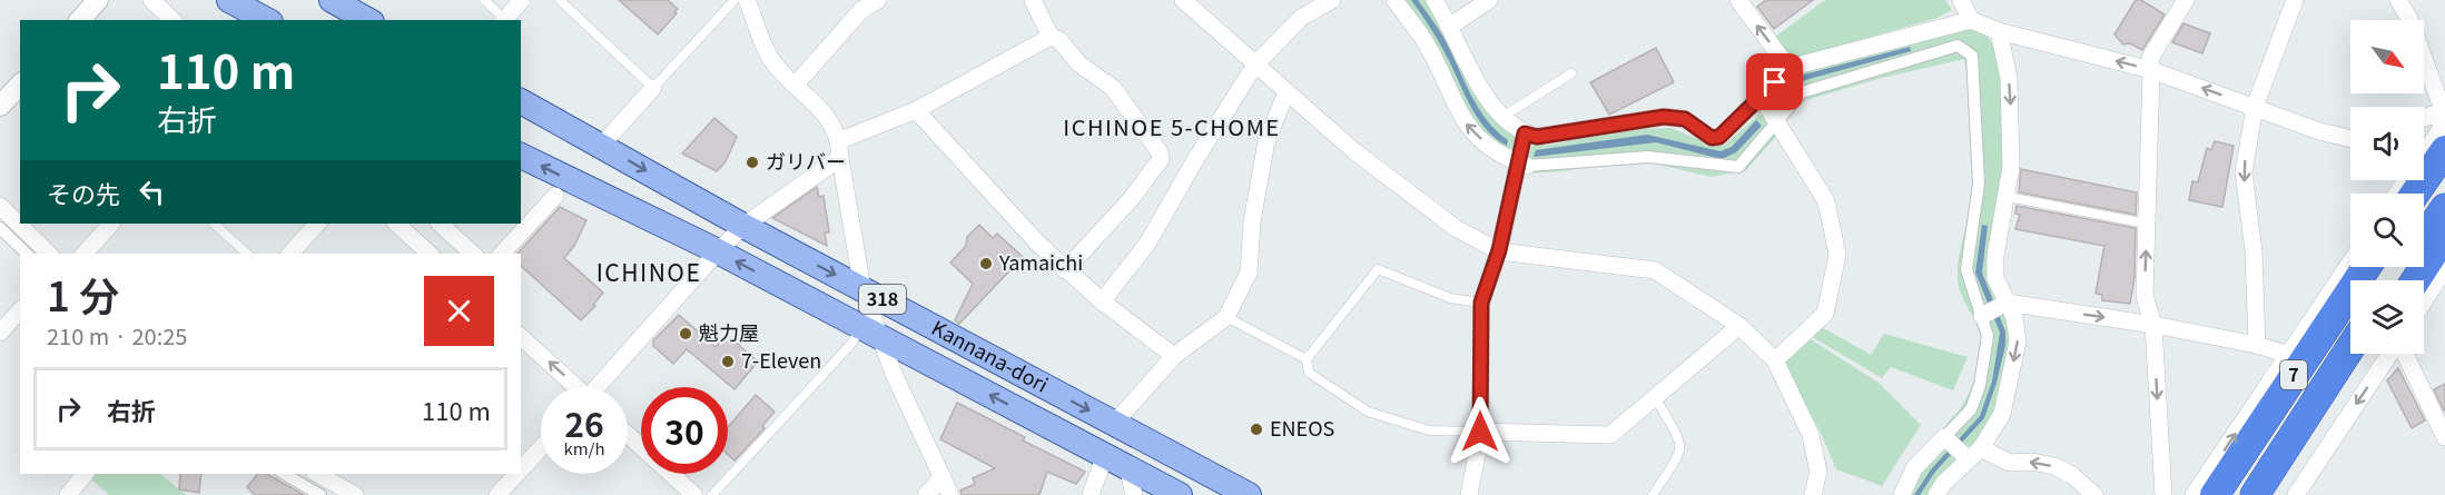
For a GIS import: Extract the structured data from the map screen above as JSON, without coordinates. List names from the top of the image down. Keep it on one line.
{"streets":{"highway":["7"],"main road":["318","Kannana-dori"]},"districts":["ICHINOE 5-CHOME","ICHINOE"],"places":["ガリバー","Yamaichi","魁力屋","7-Eleven","ENEOS"],"north":"bottom right","page":{"turn":["110 m","右折"],"then":"その先","heading":["1 分","210 m · 20:25"],"list":[{"name":"右折","value":"110 m"}],"speed":"26 km/h","limit":"30"}}
